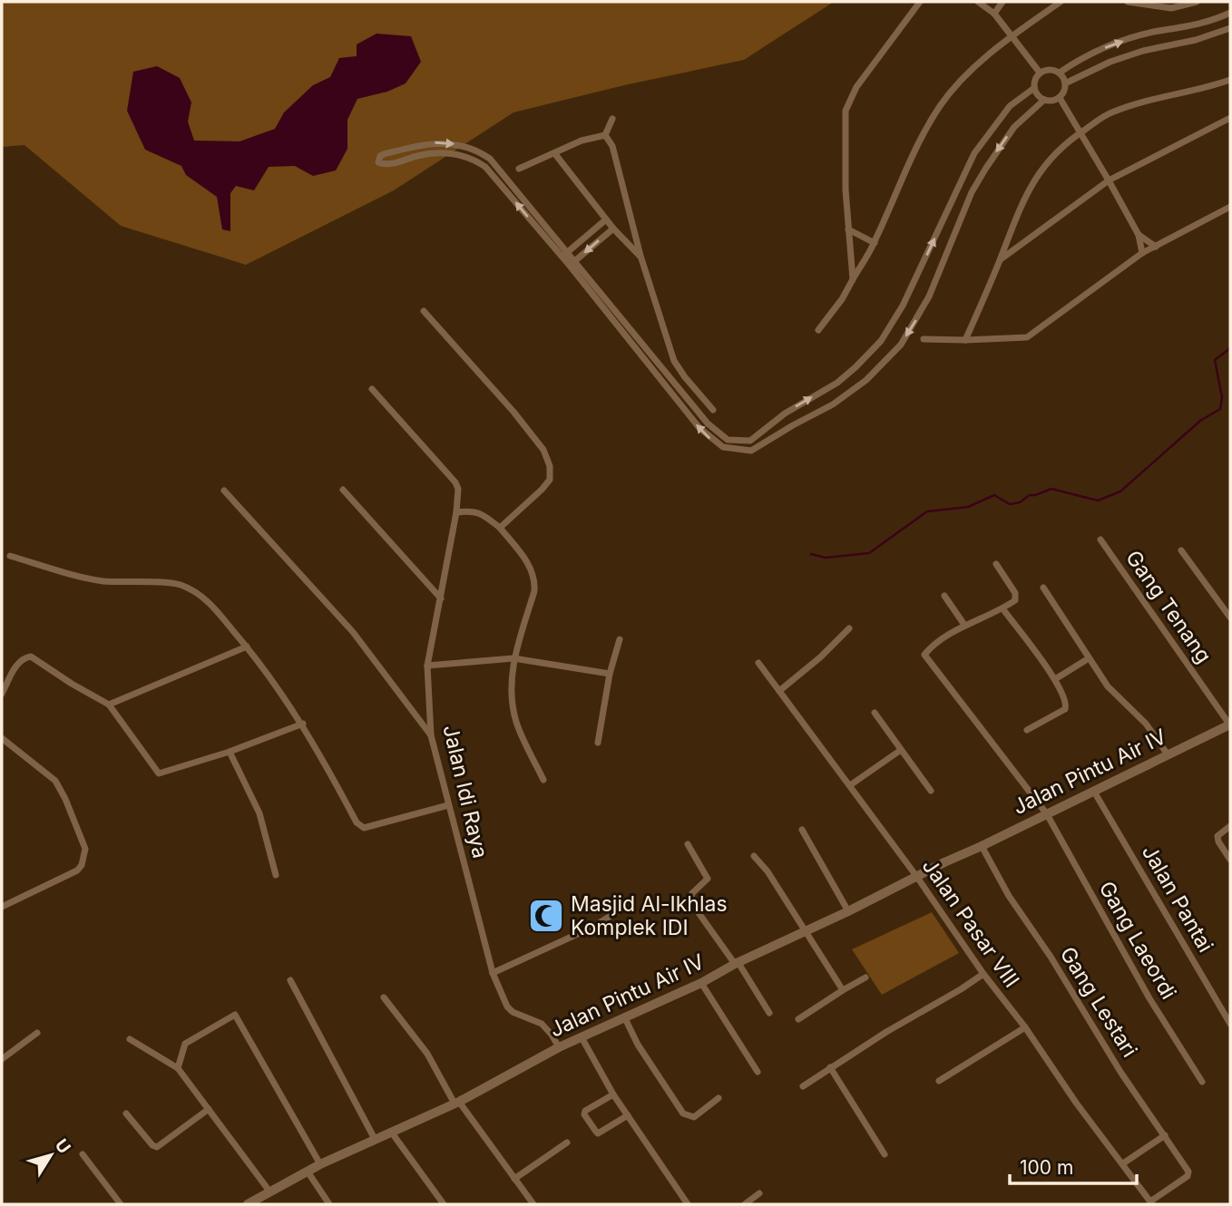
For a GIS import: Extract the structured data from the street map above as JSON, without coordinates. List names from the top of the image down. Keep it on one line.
{"streets":{"main road":["Jalan Pintu Air IV"],"street":["Gang Tenang","Jalan Idi Raya","Jalan Pantai","Jalan Pasar VIII","Gang Laeordi","Gang Lestari"]},"crossings":[["Gang Tenang","Jalan Pintu Air IV"],["Jalan Pintu Air IV","Jalan Idi Raya"],["Jalan Pintu Air IV","Jalan Pantai"],["Jalan Pintu Air IV","Jalan Pasar VIII"],["Jalan Pintu Air IV","Gang Laeordi"],["Jalan Pintu Air IV","Gang Lestari"],["Jalan Pasar VIII","Gang Lestari"]],"places":{"mosque":["Masjid Al-Ikhlas Komplek IDI"]},"scale_bar":"100 m","north":"top right"}
